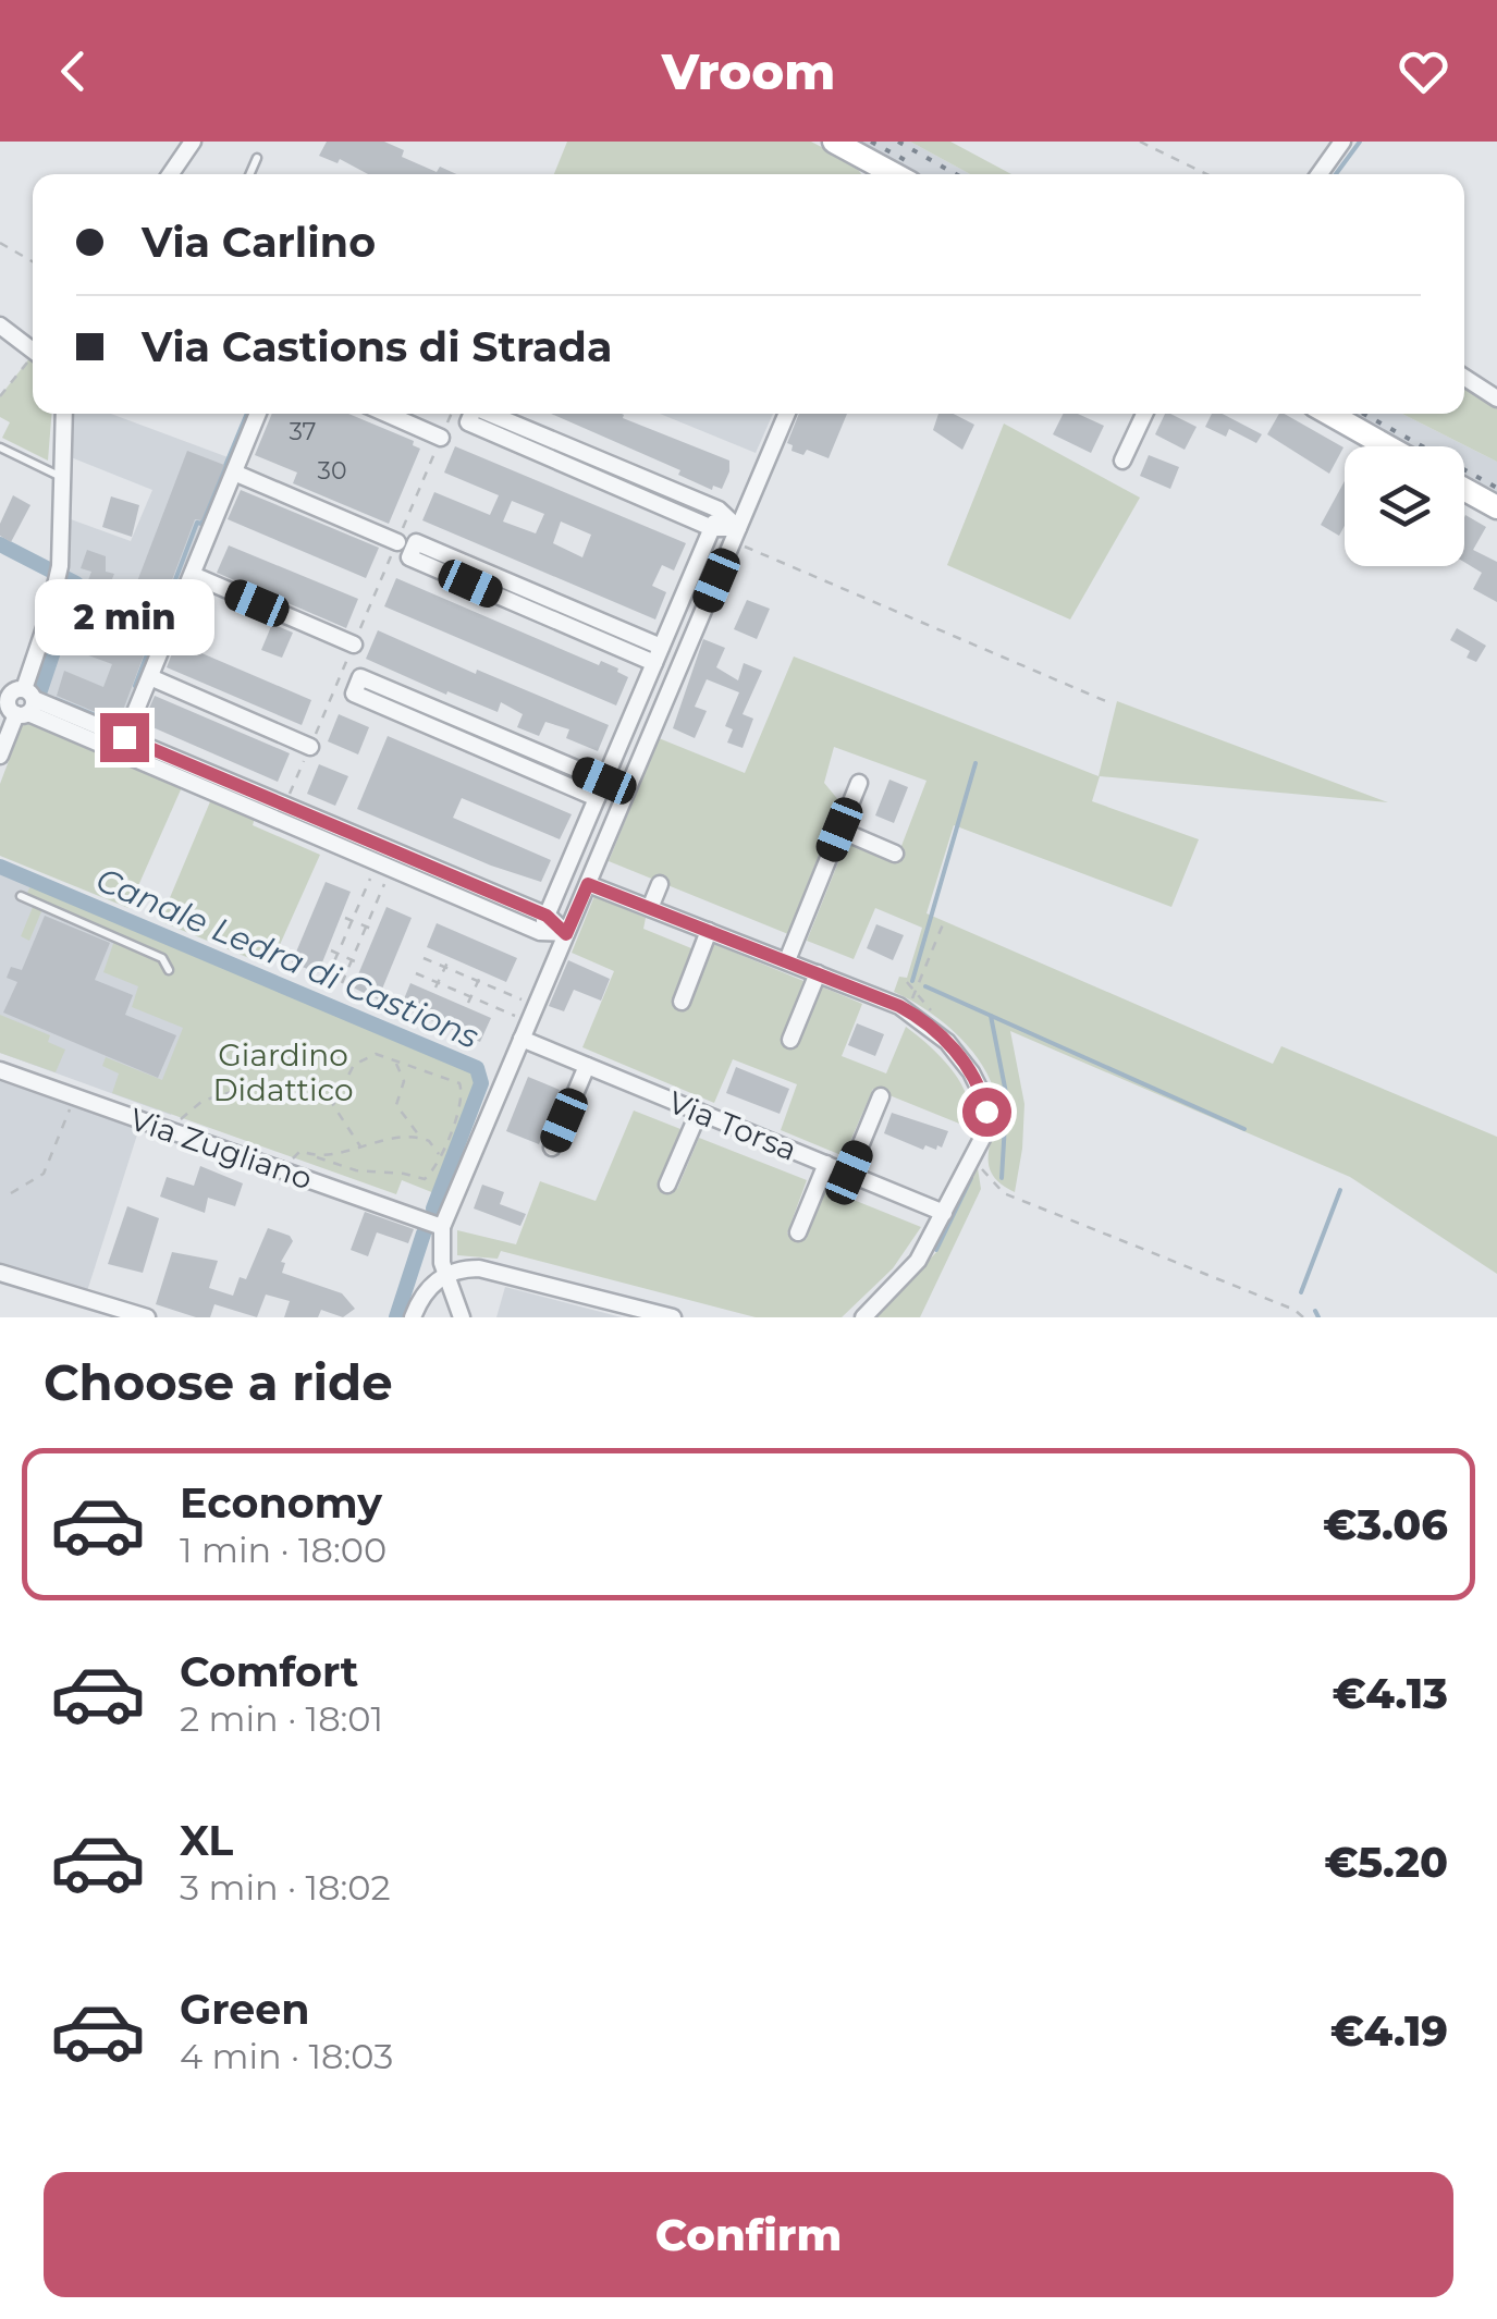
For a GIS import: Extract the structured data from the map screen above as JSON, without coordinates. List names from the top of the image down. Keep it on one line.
{"streets":{"street":["Via Torsa","Via Zugliano"]},"water":["Canale Ledra di Castions"],"parks":["Giardino Didattico"],"house_numbers":["37","30"],"page":{"header":"Vroom","banner":["Via Carlino","Via Castions di Strada"],"bubble":"2 min","heading":"Choose a ride","list":[{"name":"Economy","note":"1 min · 18:00","value":"€3.06"},{"name":"Comfort","note":"2 min · 18:01","value":"€4.13"},{"name":"XL","note":"3 min · 18:02","value":"€5.20"},{"name":"Green","note":"4 min · 18:03","value":"€4.19"}],"buttons":"Confirm"}}
